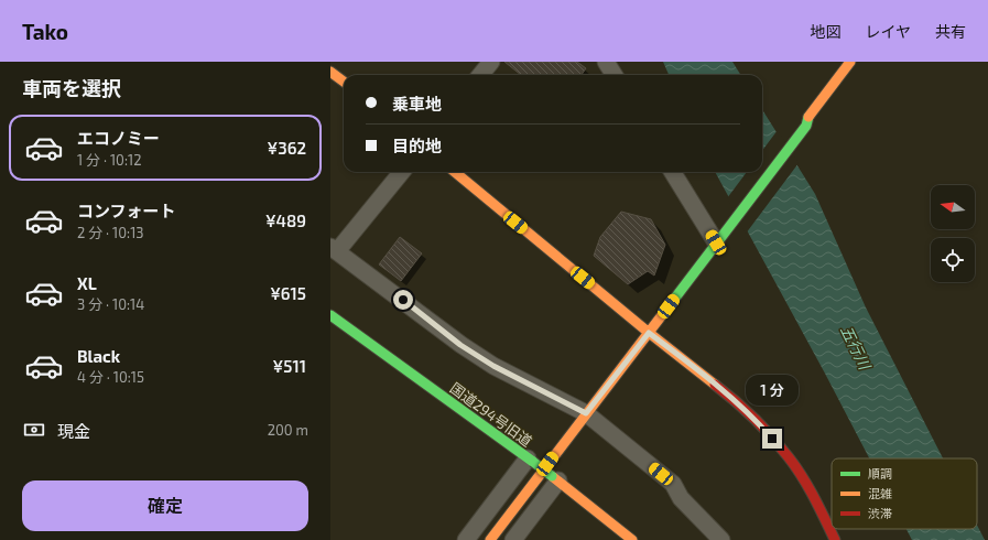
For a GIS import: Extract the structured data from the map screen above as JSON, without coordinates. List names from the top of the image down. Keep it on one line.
{"streets":{"street":["国道294号旧道"]},"water":["五行川"],"legend":["順調","混雑","渋滞"],"north":"left","page":{"header":"Tako","nav":["地図","レイヤ","共有"],"heading":"車両を選択","banner":["乗車地","目的地"],"list":[{"name":"エコノミー","note":"1 分 · 10:12","value":"¥362"},{"name":"コンフォート","note":"2 分 · 10:13","value":"¥489"},{"name":"XL","note":"3 分 · 10:14","value":"¥615"},{"name":"Black","note":"4 分 · 10:15","value":"¥511"}],"bubble":"1 分","pay":["現金","200 m"],"buttons":"確定"}}
